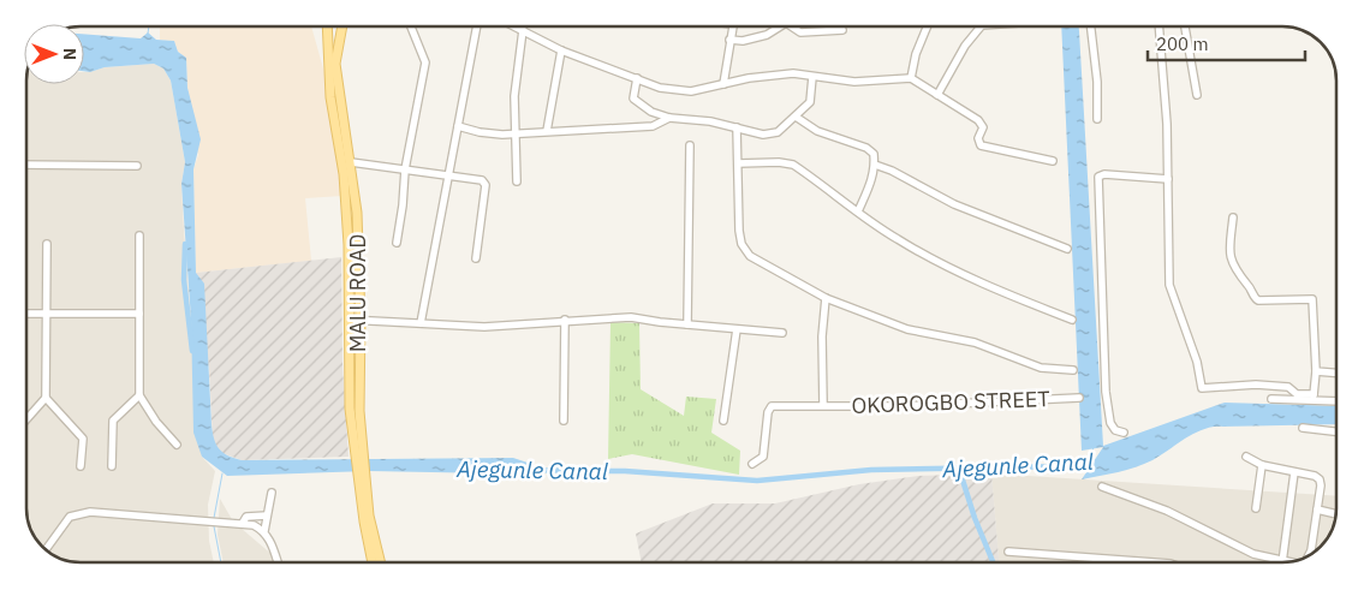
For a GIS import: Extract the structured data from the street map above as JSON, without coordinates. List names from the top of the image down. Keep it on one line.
{"streets":{"main road":["MALU ROAD"],"street":["OKOROGBO STREET"]},"water":["Ajegunle Canal"],"scale_bar":"200 m","north":"right"}
